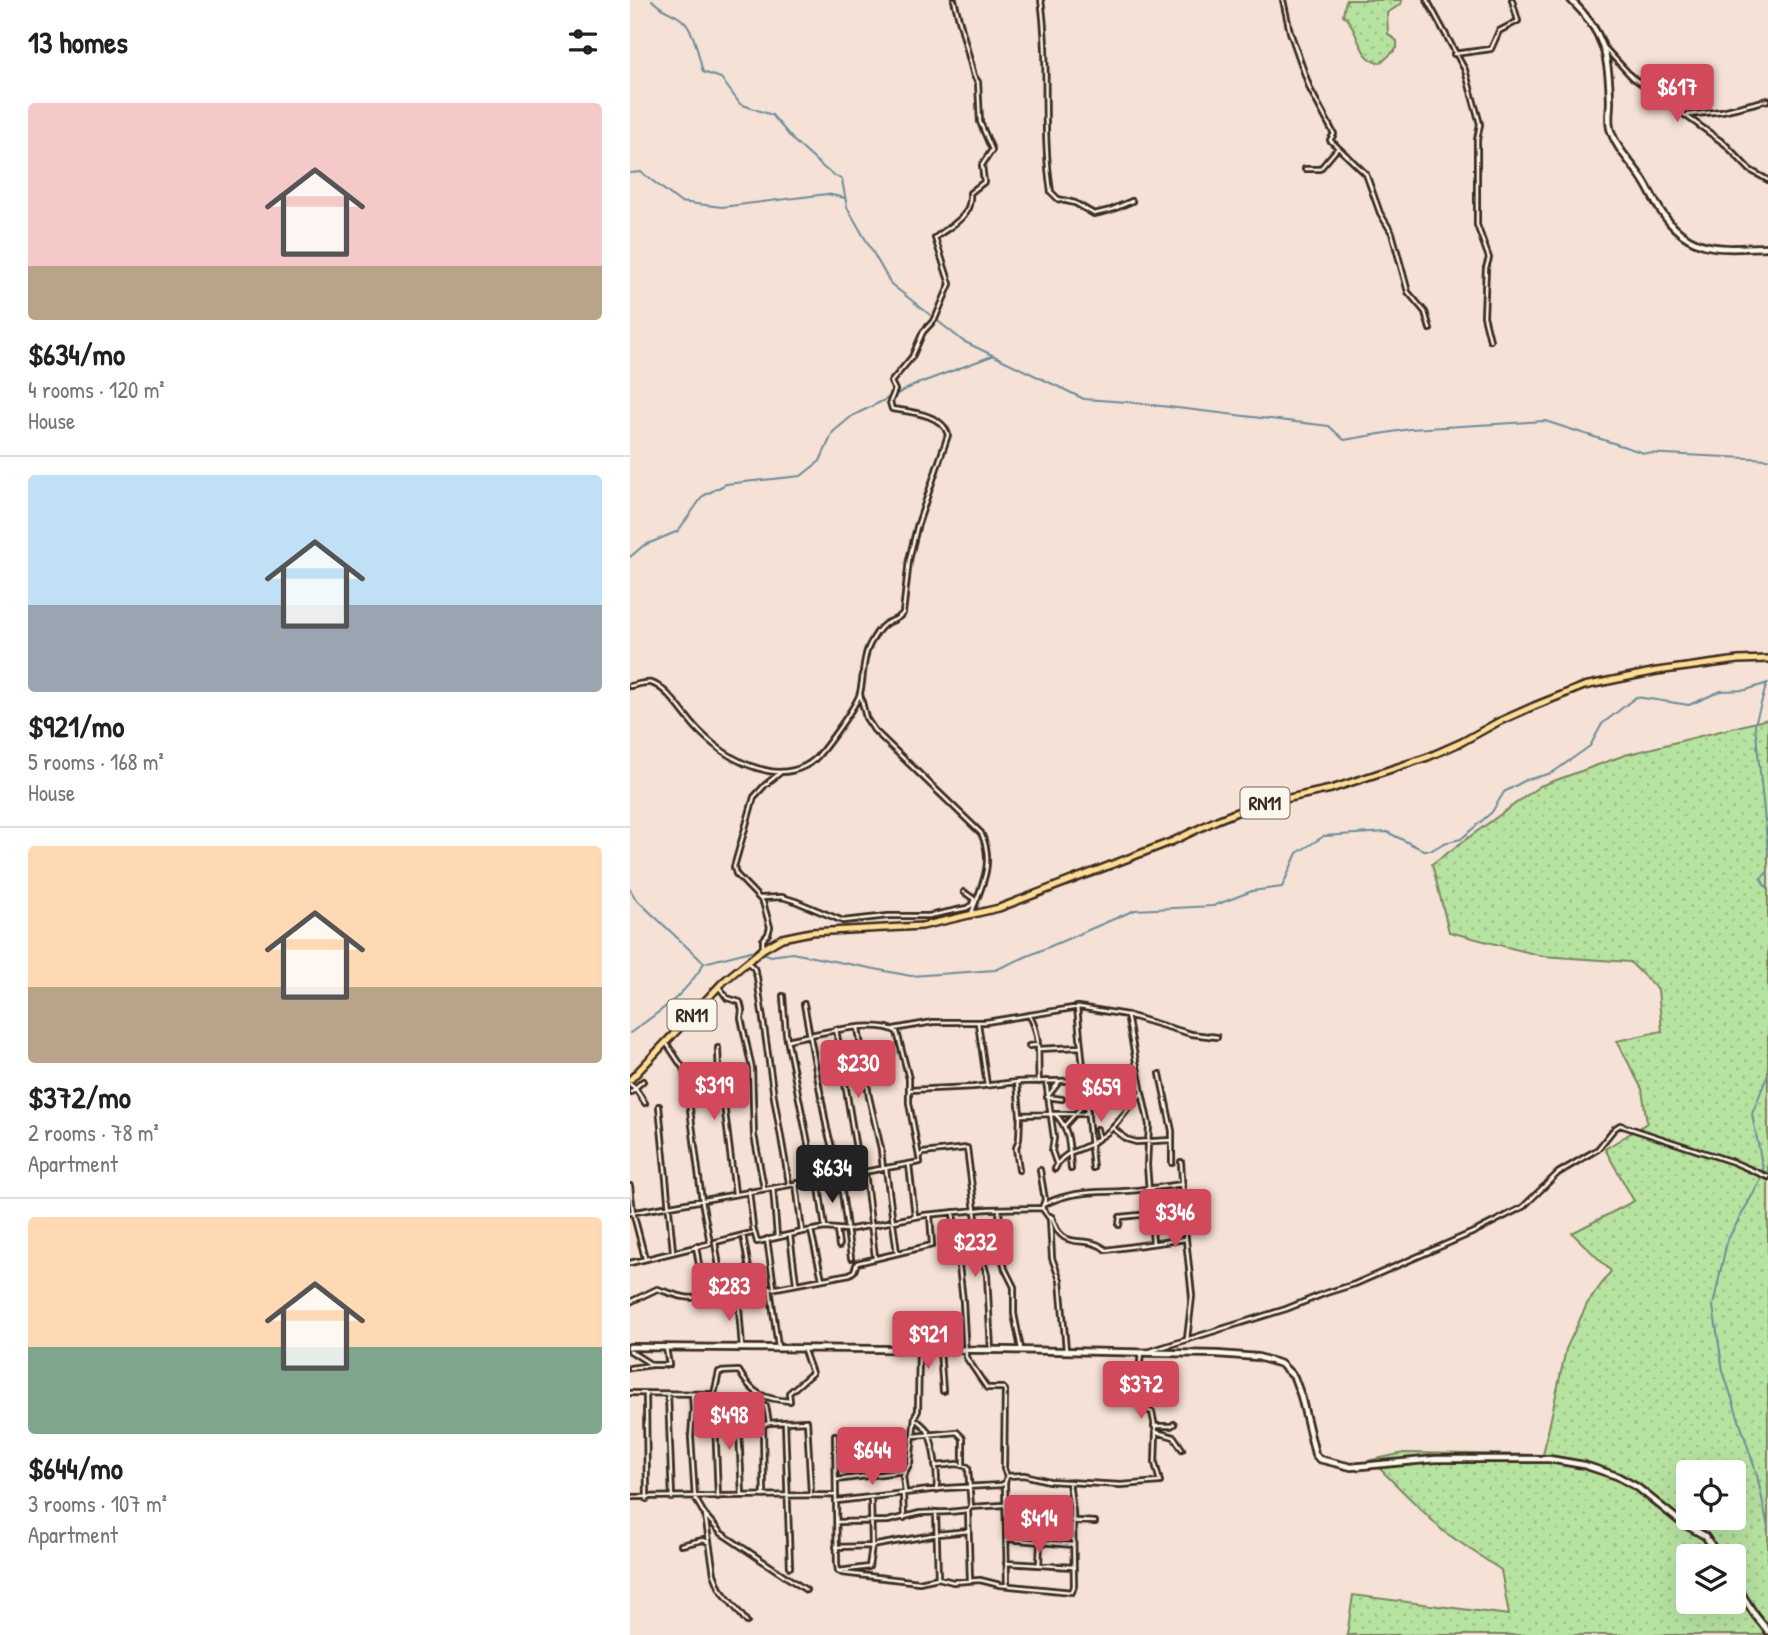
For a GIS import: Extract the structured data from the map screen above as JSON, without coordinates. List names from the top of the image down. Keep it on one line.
{"streets":{"main road":["RN11"]},"page":{"heading":"13 homes","price":["$617","$230","$319","$659","$634","$346","$232","$283","$921","$372","$498","$644","$414"],"list":[{"name":"$634/mo","note":"4 rooms · 120 m² · House"},{"name":"$921/mo","note":"5 rooms · 168 m² · House"},{"name":"$372/mo","note":"2 rooms · 78 m² · Apartment"},{"name":"$644/mo","note":"3 rooms · 107 m² · Apartment"}]}}
